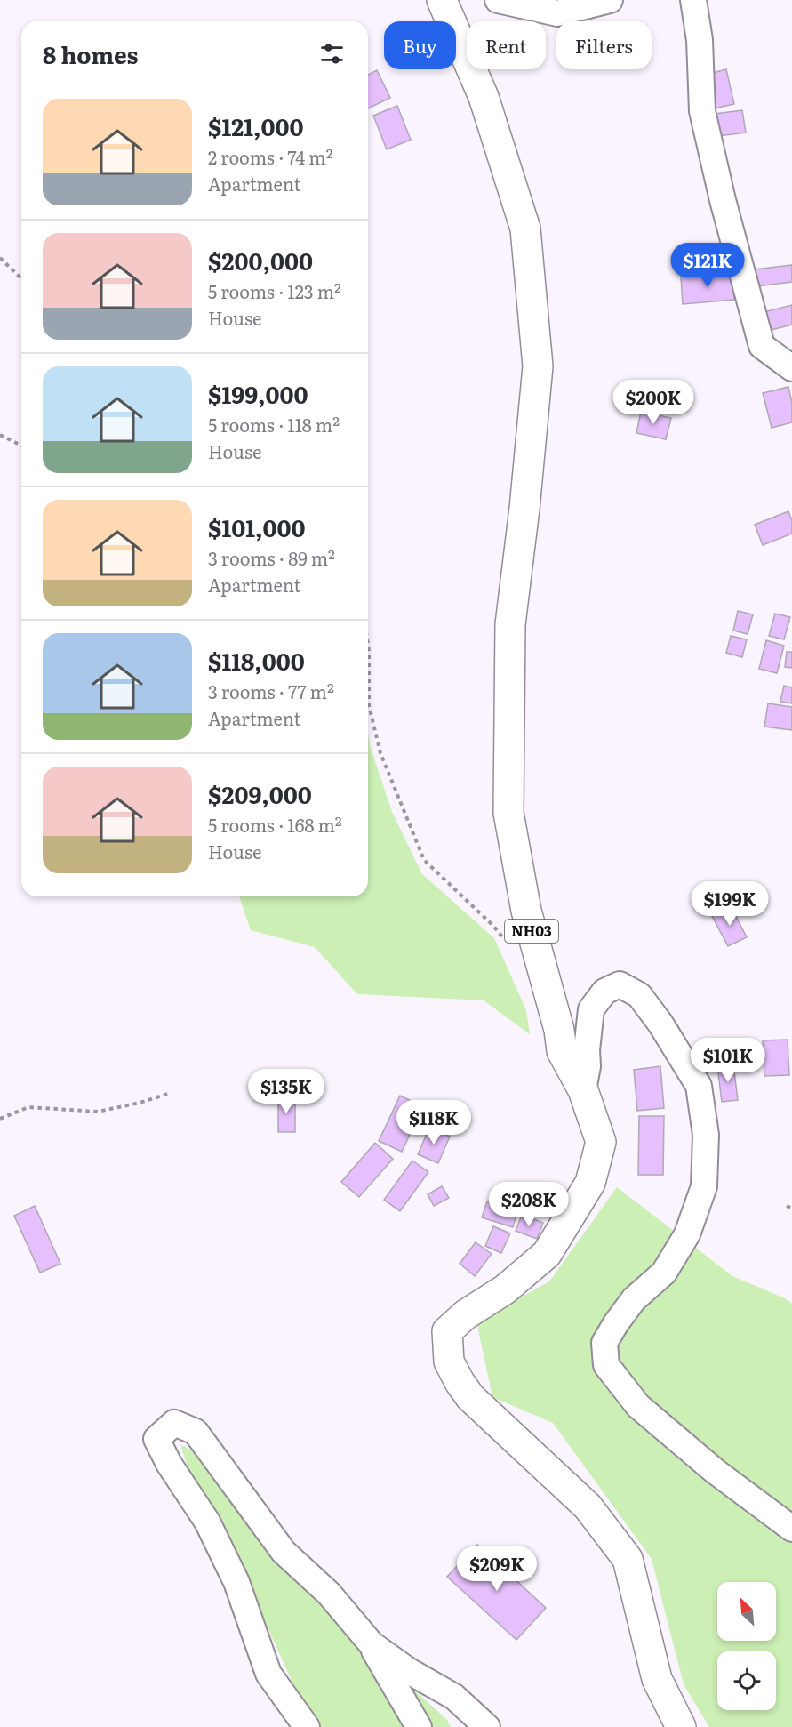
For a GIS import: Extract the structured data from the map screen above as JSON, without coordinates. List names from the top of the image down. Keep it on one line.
{"streets":{"main road":["NH03"]},"north":"top left","page":{"chip":["Buy","Rent","Filters"],"heading":"8 homes","list":[{"name":"$121,000","note":"2 rooms · 74 m² · Apartment"},{"name":"$200,000","note":"5 rooms · 123 m² · House"},{"name":"$199,000","note":"5 rooms · 118 m² · House"},{"name":"$101,000","note":"3 rooms · 89 m² · Apartment"},{"name":"$118,000","note":"3 rooms · 77 m² · Apartment"},{"name":"$209,000","note":"5 rooms · 168 m² · House"}],"price":["$121K","$200K","$199K","$101K","$135K","$118K","$208K","$209K"]}}
